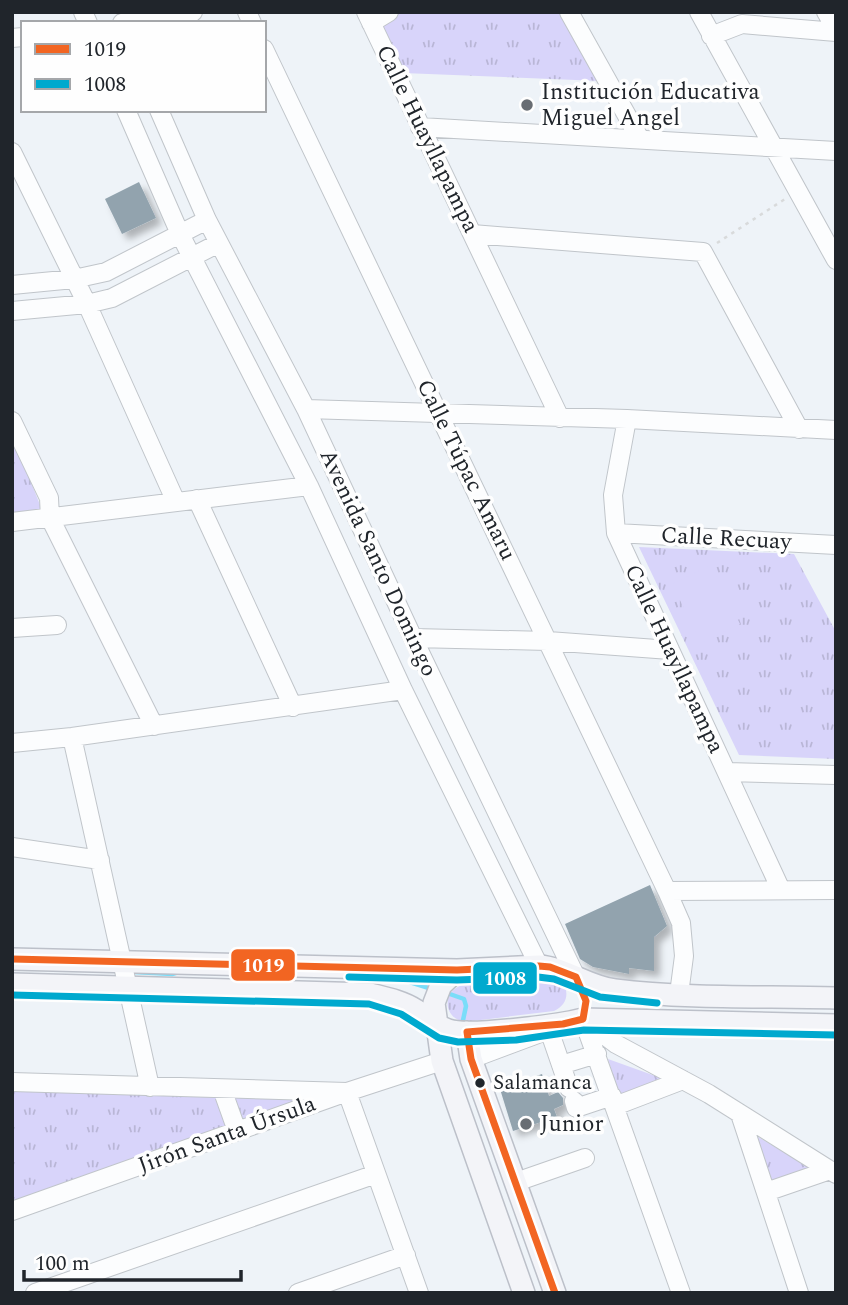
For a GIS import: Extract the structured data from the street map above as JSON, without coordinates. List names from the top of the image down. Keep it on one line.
{"streets":{"main road":["Avenida Santo Domingo"],"street":["Calle Huayllapampa","Calle Túpac Amaru","Calle Recuay","Jirón Santa Úrsula"]},"crossings":[["Calle Huayllapampa","Calle Recuay"]],"places":["Institución Educativa Miguel Angel","Salamanca","Junior"],"lines":["transit line 1019","transit line 1008"],"legend":["1019","1008"],"scale_bar":"100 m"}
